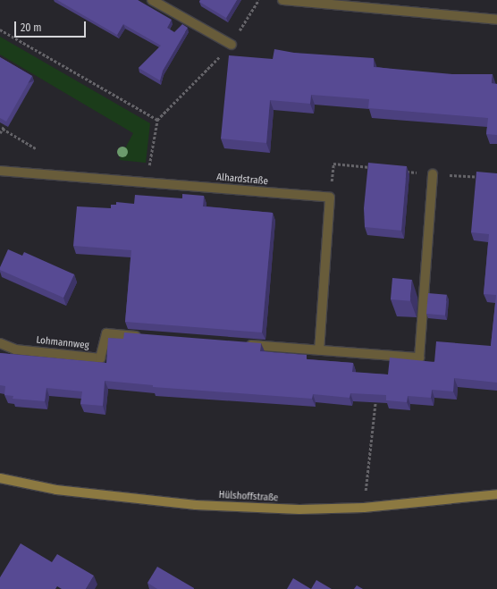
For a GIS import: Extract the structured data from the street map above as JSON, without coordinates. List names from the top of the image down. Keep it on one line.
{"streets":{"main road":["Hülshoffstraße"],"street":["Alhardstraße","Lohmannweg"]},"scale_bar":"20 m"}
